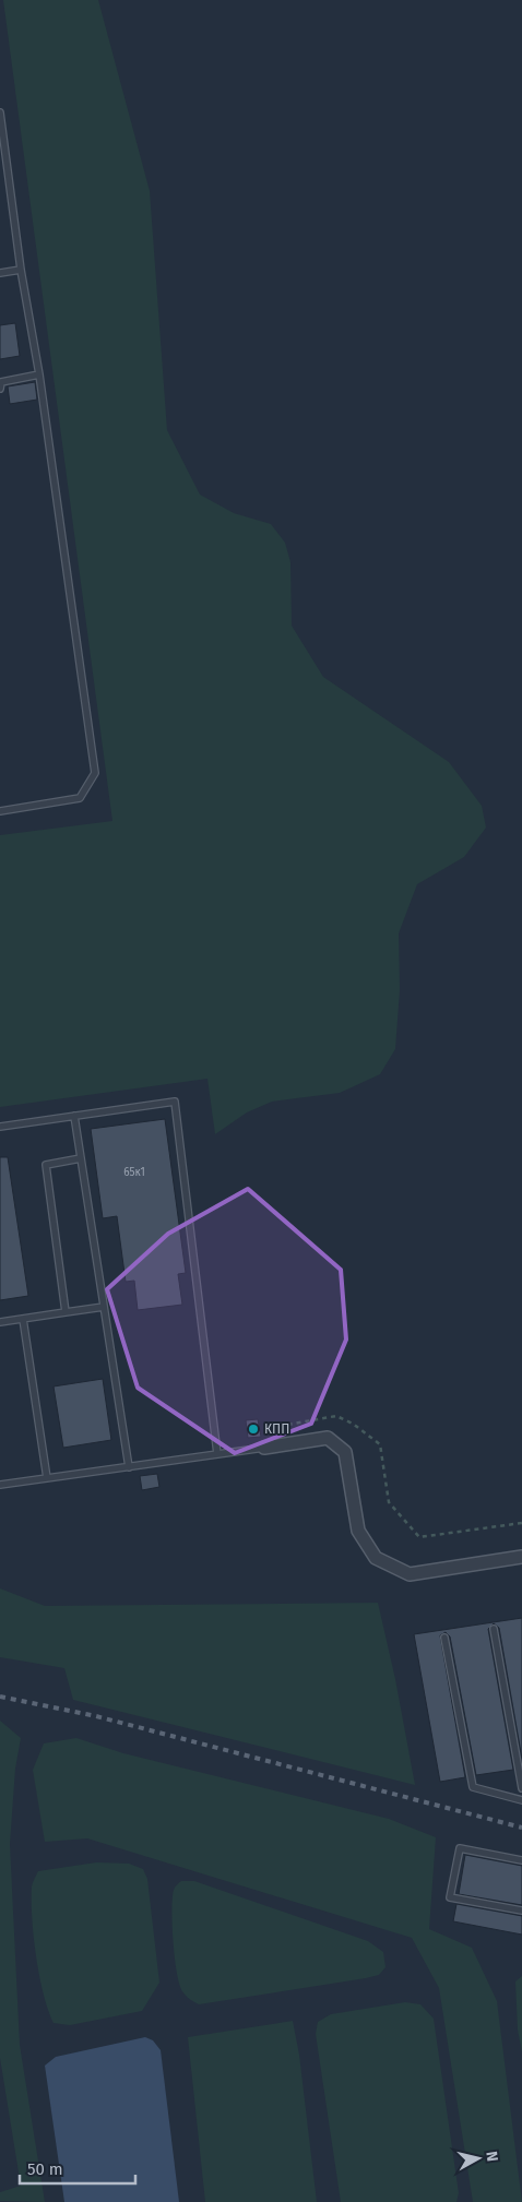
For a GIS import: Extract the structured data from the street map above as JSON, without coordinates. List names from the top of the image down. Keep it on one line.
{"places":["КПП"],"house_numbers":["65к1"],"scale_bar":"50 m","north":"right"}
